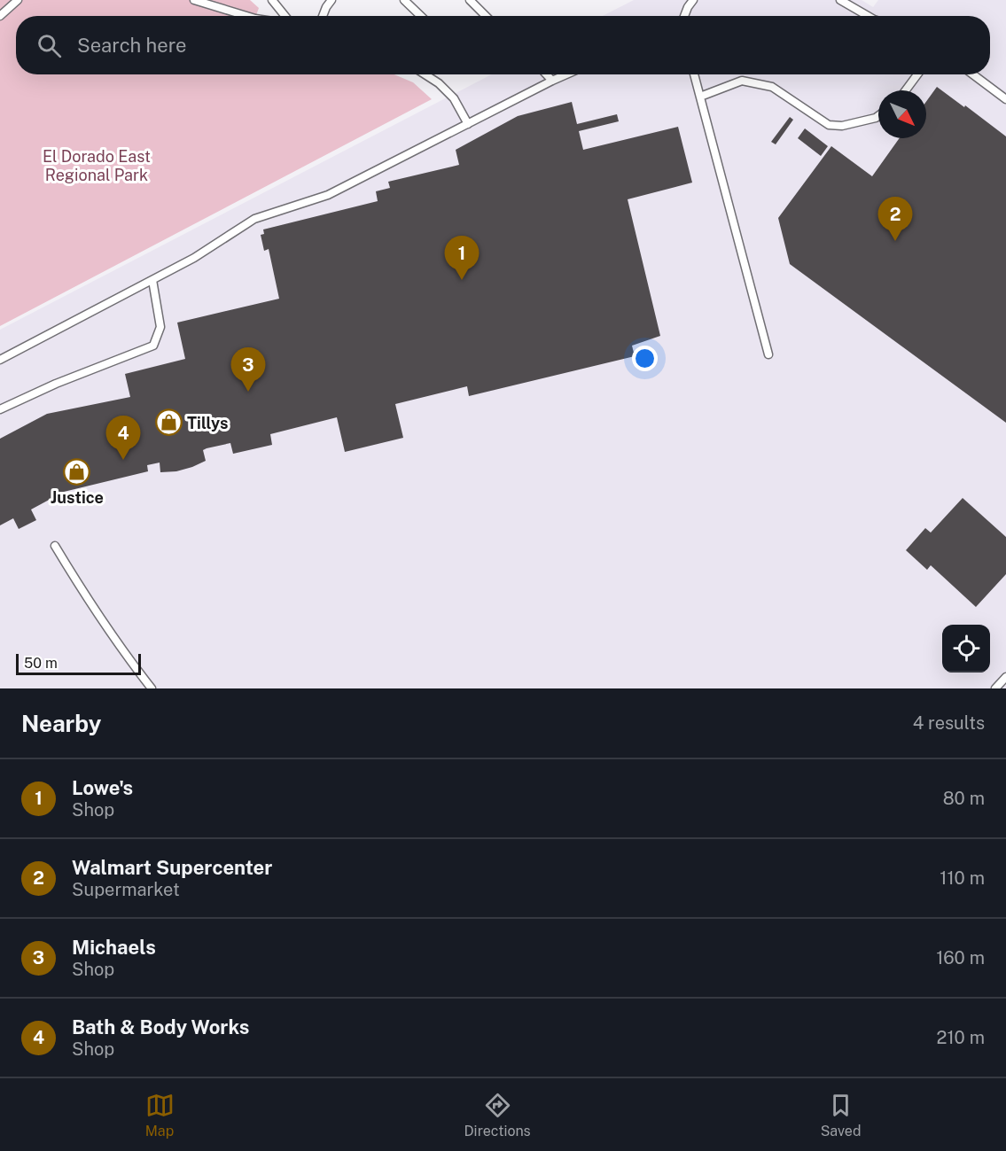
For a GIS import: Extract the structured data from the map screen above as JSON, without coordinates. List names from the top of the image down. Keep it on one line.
{"parks":["El Dorado East Regional Park"],"places":{"shop":["Tillys","Justice"]},"scale_bar":"50 m","north":"bottom right","page":{"search":"Search here","pins":["2","1","3","4"],"scale":"50 m","heading":["Nearby","4 results"],"list":[{"mark":"1","name":"Lowe's","note":"Shop","value":"80 m"},{"mark":"2","name":"Walmart Supercenter","note":"Supermarket","value":"110 m"},{"mark":"3","name":"Michaels","note":"Shop","value":"160 m"},{"mark":"4","name":"Bath & Body Works","note":"Shop","value":"210 m"}],"nav":["Map","Directions","Saved"]}}
